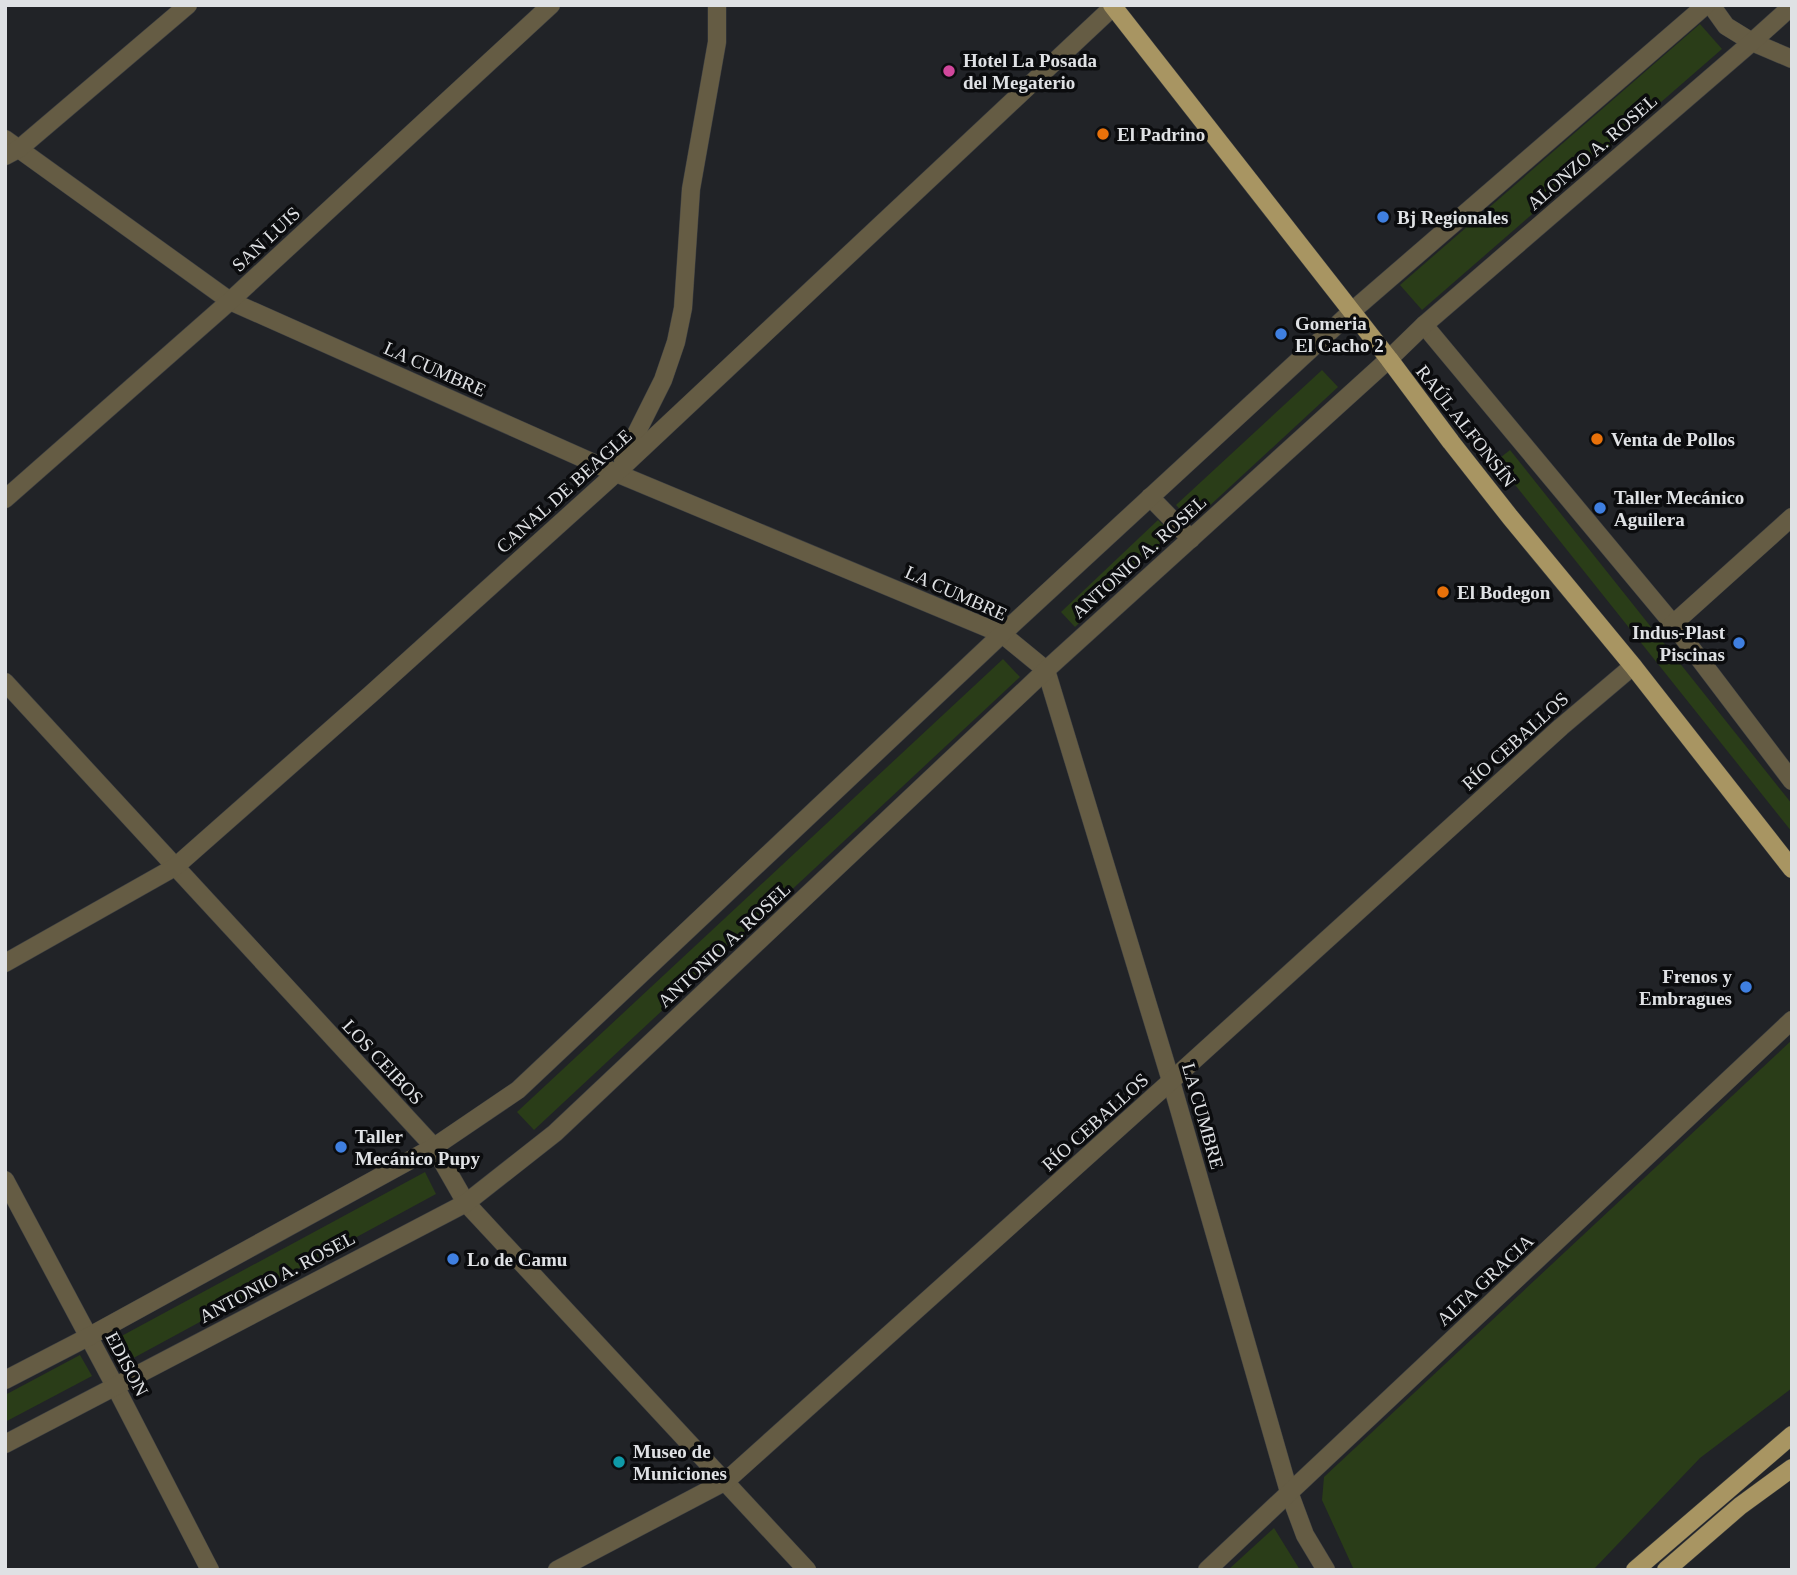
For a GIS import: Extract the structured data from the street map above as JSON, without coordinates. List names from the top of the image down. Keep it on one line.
{"streets":{"main road":["RAÚL ALFONSÍN"],"street":["ALONZO A. ROSEL","SAN LUIS","LA CUMBRE","CANAL DE BEAGLE","ANTONIO A. ROSEL","RÍO CEBALLOS","LOS CEIBOS","ALTA GRACIA","EDISON"]},"crossings":[["ALONZO A. ROSEL","RAÚL ALFONSÍN"],["ALONZO A. ROSEL","ANTONIO A. ROSEL"],["SAN LUIS","LA CUMBRE"],["LA CUMBRE","CANAL DE BEAGLE"],["LA CUMBRE","ANTONIO A. ROSEL"],["LA CUMBRE","RÍO CEBALLOS"],["LA CUMBRE","ALTA GRACIA"],["RAÚL ALFONSÍN","CANAL DE BEAGLE"],["RAÚL ALFONSÍN","ANTONIO A. ROSEL"],["RAÚL ALFONSÍN","RÍO CEBALLOS"],["CANAL DE BEAGLE","LOS CEIBOS"],["ANTONIO A. ROSEL","LOS CEIBOS"],["ANTONIO A. ROSEL","EDISON"],["RÍO CEBALLOS","LOS CEIBOS"]],"places":["Hotel La Posada del Megaterio","El Padrino","Bj Regionales","Gomeria El Cacho 2","Venta de Pollos","Taller Mecánico Aguilera","El Bodegon","Indus-Plast Piscinas","Frenos y Embragues","Taller Mecánico Pupy","Lo de Camu","Museo de Municiones"]}
